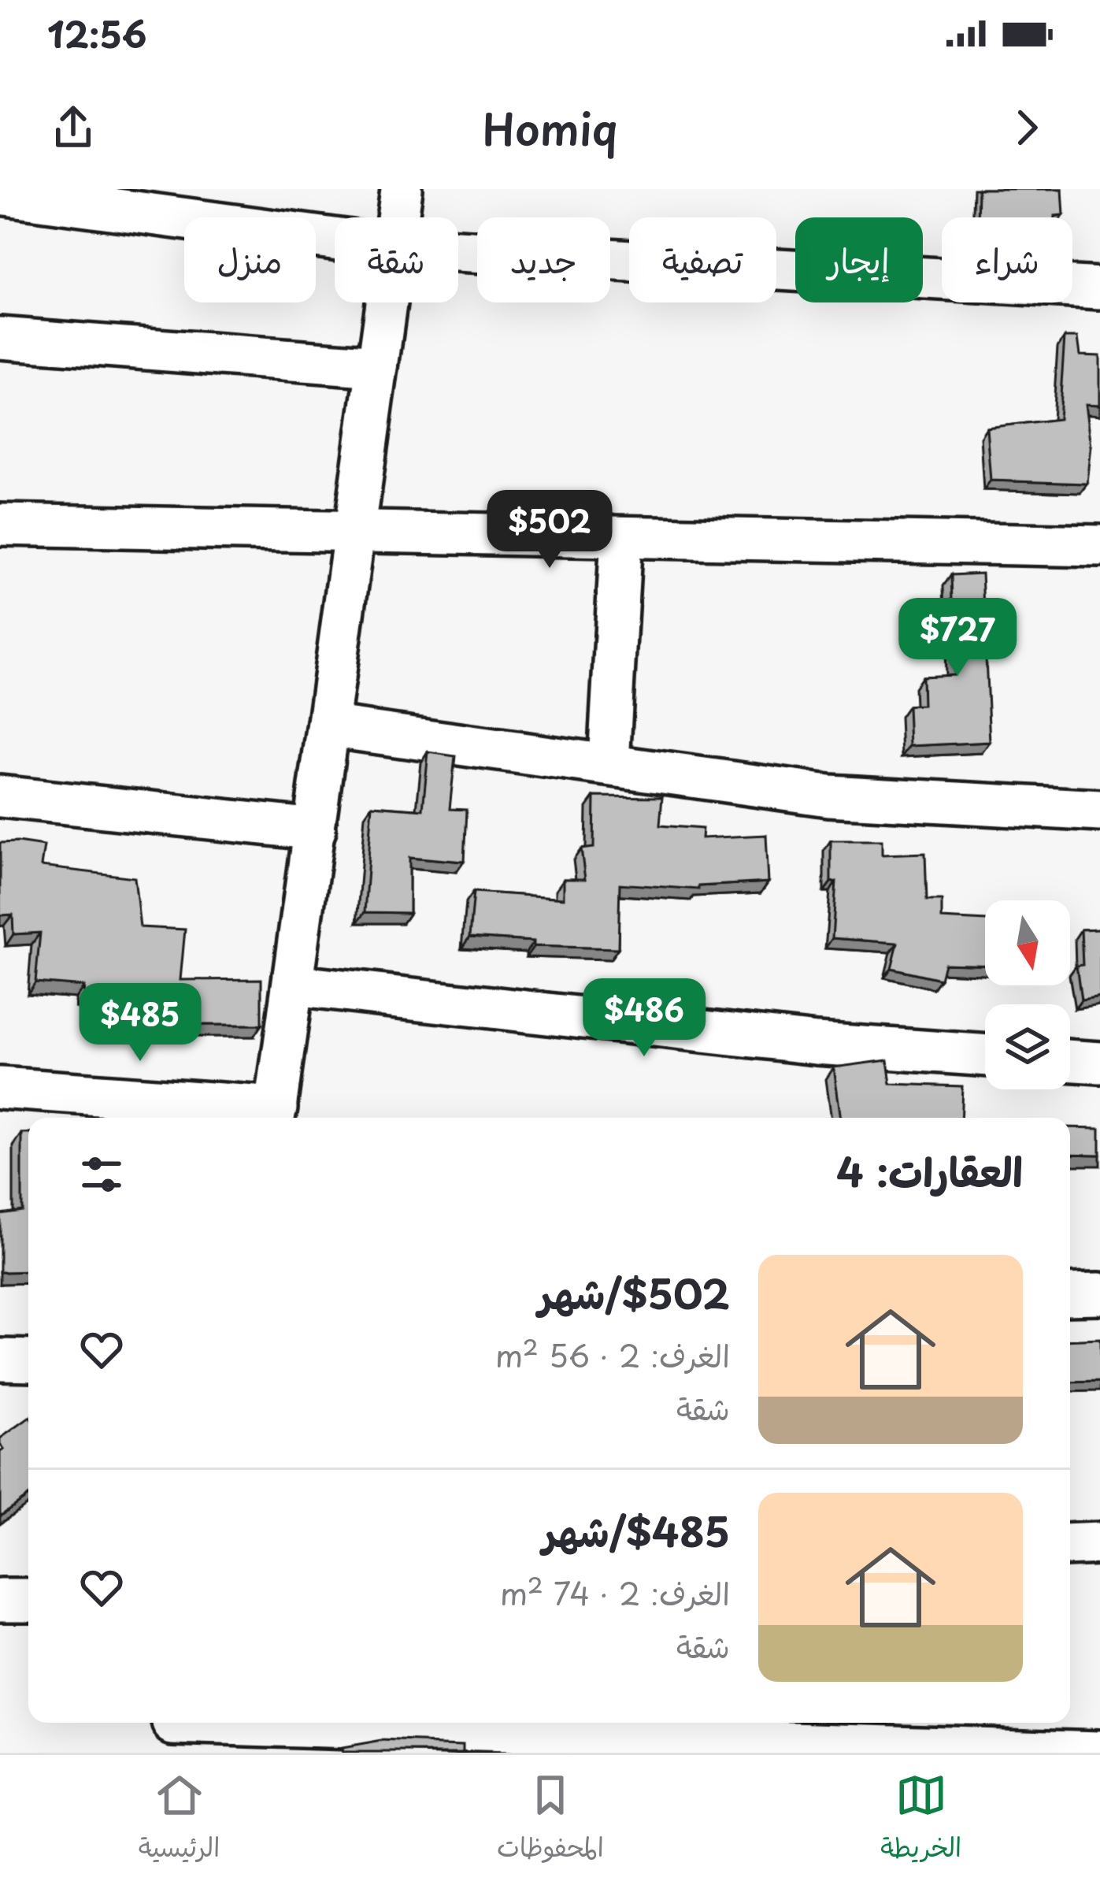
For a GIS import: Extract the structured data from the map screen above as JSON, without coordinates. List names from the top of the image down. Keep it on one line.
{"north":"bottom","page":{"status":"12:56","header":"Homiq","chip":["شراء","إيجار","تصفية","جديد","شقة","منزل"],"price":["$502","$727","$486","$485"],"heading":"العقارات: 4","list":[{"name":"$502/شهر","note":"الغرف: 2 · 56 m² · شقة"},{"name":"$485/شهر","note":"الغرف: 2 · 74 m² · شقة"}],"tabs":["الخريطة","المحفوظات","الرئيسية"]}}
